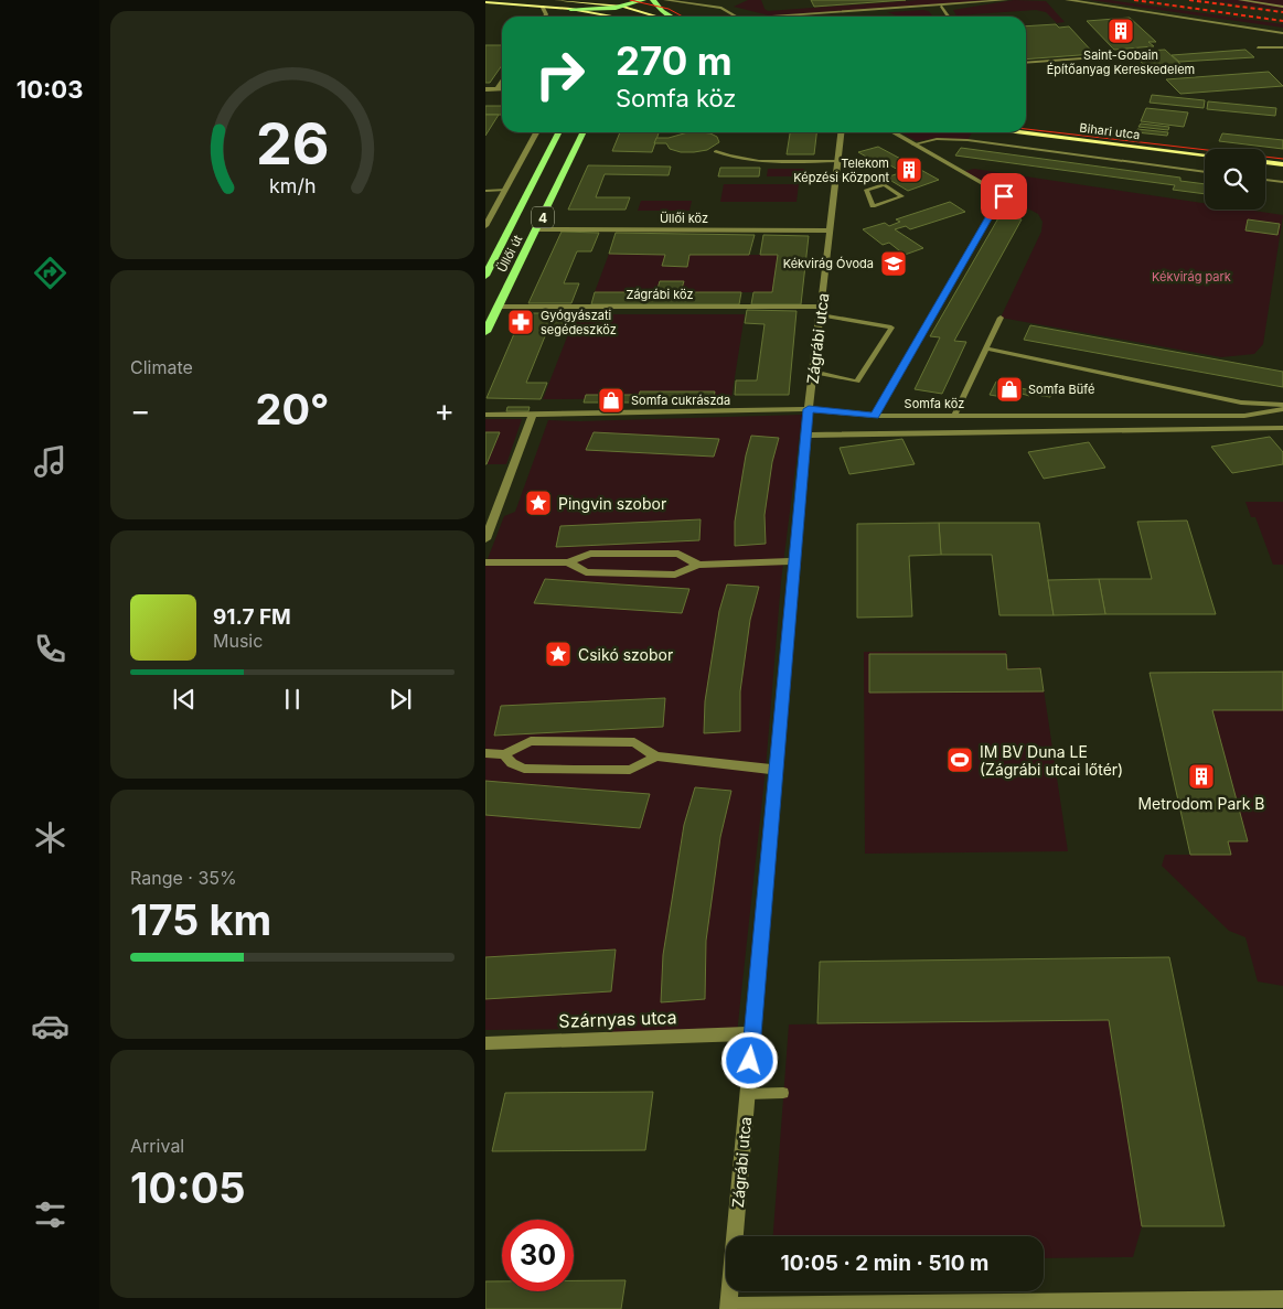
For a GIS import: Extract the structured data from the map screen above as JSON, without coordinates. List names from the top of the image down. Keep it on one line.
{"streets":{"main road":["4","Üllői út"],"street":["Bihari utca","Üllői köz","Zágrábi köz","Zágrábi utca","Somfa köz","Szárnyas utca"]},"crossings":[["Üllői köz","Üllői út"],["Üllői köz","Zágrábi utca"],["Üllői út","Zágrábi köz"],["Zágrábi köz","Zágrábi utca"],["Zágrábi utca","Somfa köz"],["Zágrábi utca","Szárnyas utca"]],"parks":["Kékvirág park"],"places":{"building":["Saint-Gobain Építőanyag Kereskedelem","Telekom Képzési Központ","Metrodom Park B"],"school or university":["Kékvirág Óvoda"],"pharmacy":["Gyógyászati segédeszköz"],"shop":["Somfa Büfé","Somfa cukrászda"],"place":["Pingvin szobor","Csikó szobor"],"sports":["IM BV Duna LE (Zágrábi utcai lőtér)"]},"page":{"tabs":"10:03","turn":["270 m","Somfa köz"],"tile":["Climate",["Range · 35%","175 km"],["Arrival","10:05"]],"heat":["−","20°","+"],"song":["91.7 FM","Music"],"limit":"30","trip":"10:05 · 2 min · 510 m","gauge":["26","km/h"]}}
